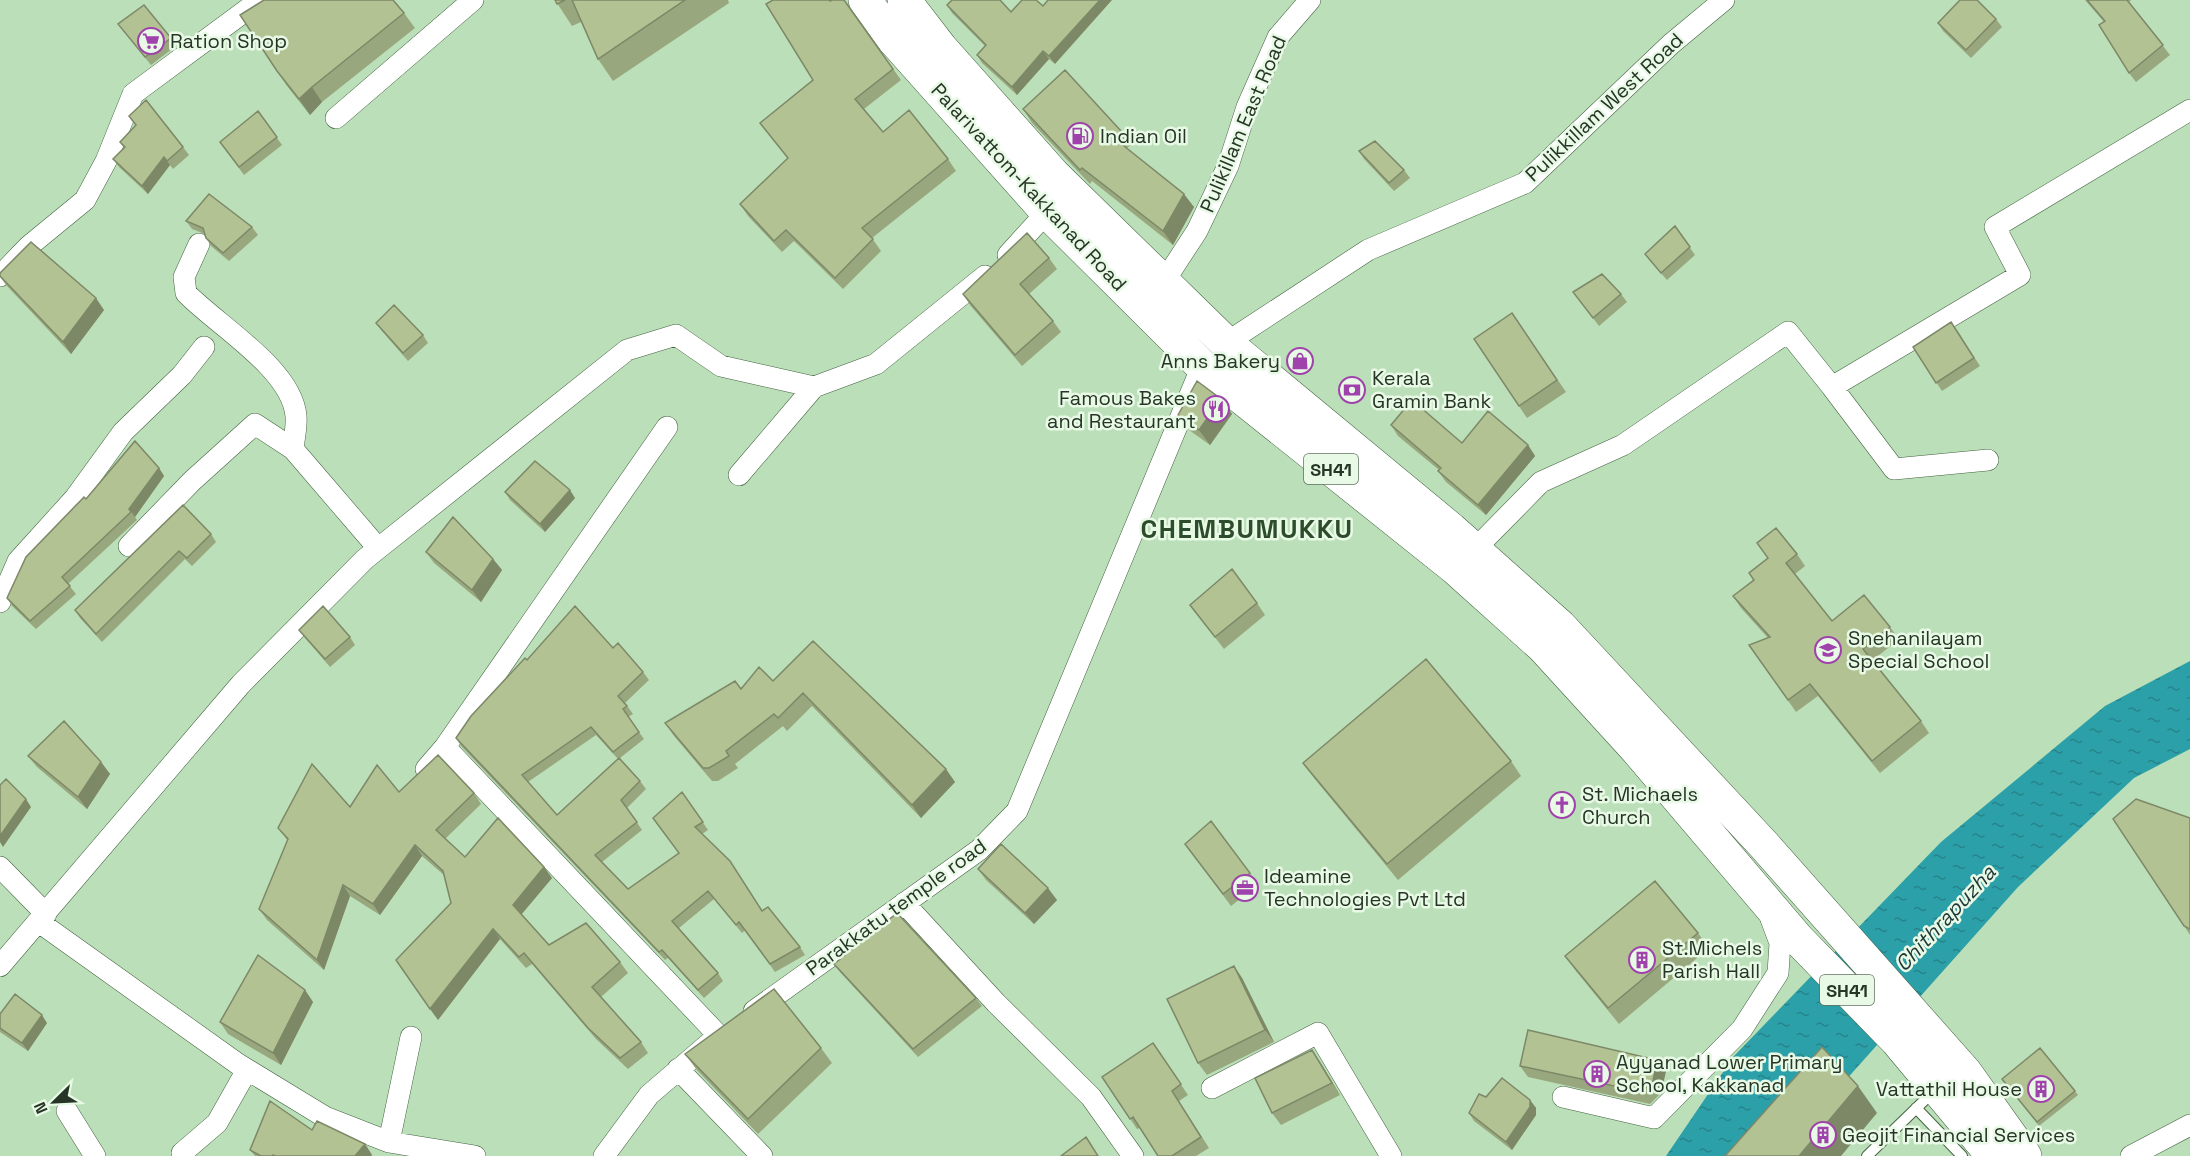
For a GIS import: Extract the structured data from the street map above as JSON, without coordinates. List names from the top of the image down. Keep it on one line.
{"streets":{"main road":["Palarivattom-Kakkanad Road","SH41"],"street":["Pulikkillam West Road","Pulikillam East Road","Parakkatu temple road"]},"crossings":[["Palarivattom-Kakkanad Road","SH41"],["Palarivattom-Kakkanad Road","Parakkatu temple road"]],"districts":["CHEMBUMUKKU"],"water":["Chithrapuzha"],"places":{"supermarket":["Ration Shop"],"fuel station":["Indian Oil"],"shop":["Anns Bakery"],"bank":["Kerala Gramin Bank"],"restaurant":["Famous Bakes and Restaurant"],"school or university":["Snehanilayam Special School"],"church":["St. Michaels Church"],"office":["Ideamine Technologies Pvt Ltd"],"building":["St.Michels Parish Hall","Ayyanad Lower Primary School, Kakkanad","Vattathil House","Geojit Financial Services"]},"north":"bottom left"}
